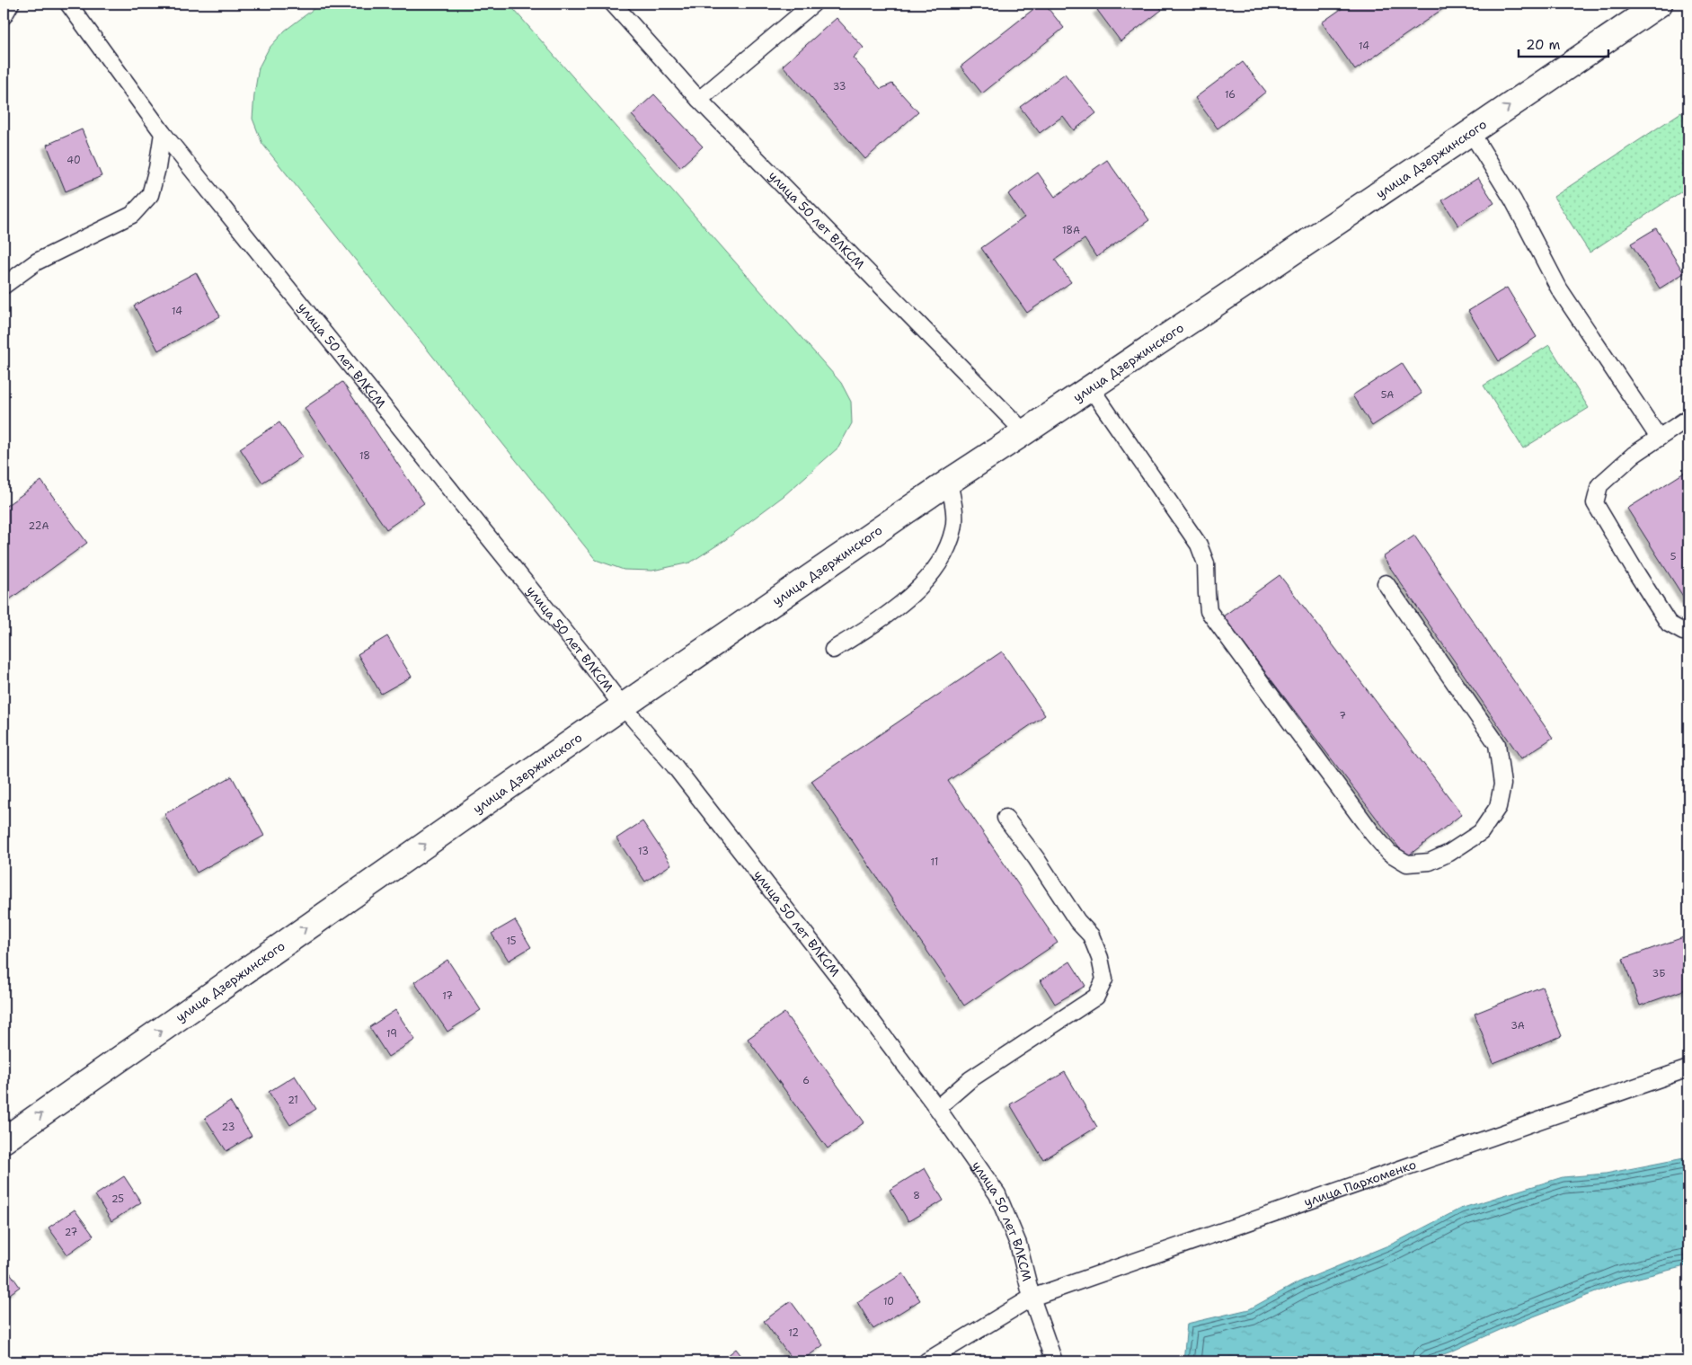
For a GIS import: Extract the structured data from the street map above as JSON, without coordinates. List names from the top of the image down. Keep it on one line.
{"streets":{"main road":["улица Дзержинского"],"lane":["улица 50 лет ВЛКСМ","улица Пархоменко"]},"crossings":[["улица Дзержинского","улица 50 лет ВЛКСМ"],["улица 50 лет ВЛКСМ","улица Пархоменко"]],"one_way":["улица Дзержинского"],"house_numbers":["14","33","16","40","18А","14","5А","18","22А","5","7","13","11","15","3Б","17","3А","19","6","21","23","8","25","27","10","12"],"scale_bar":"20 m"}
